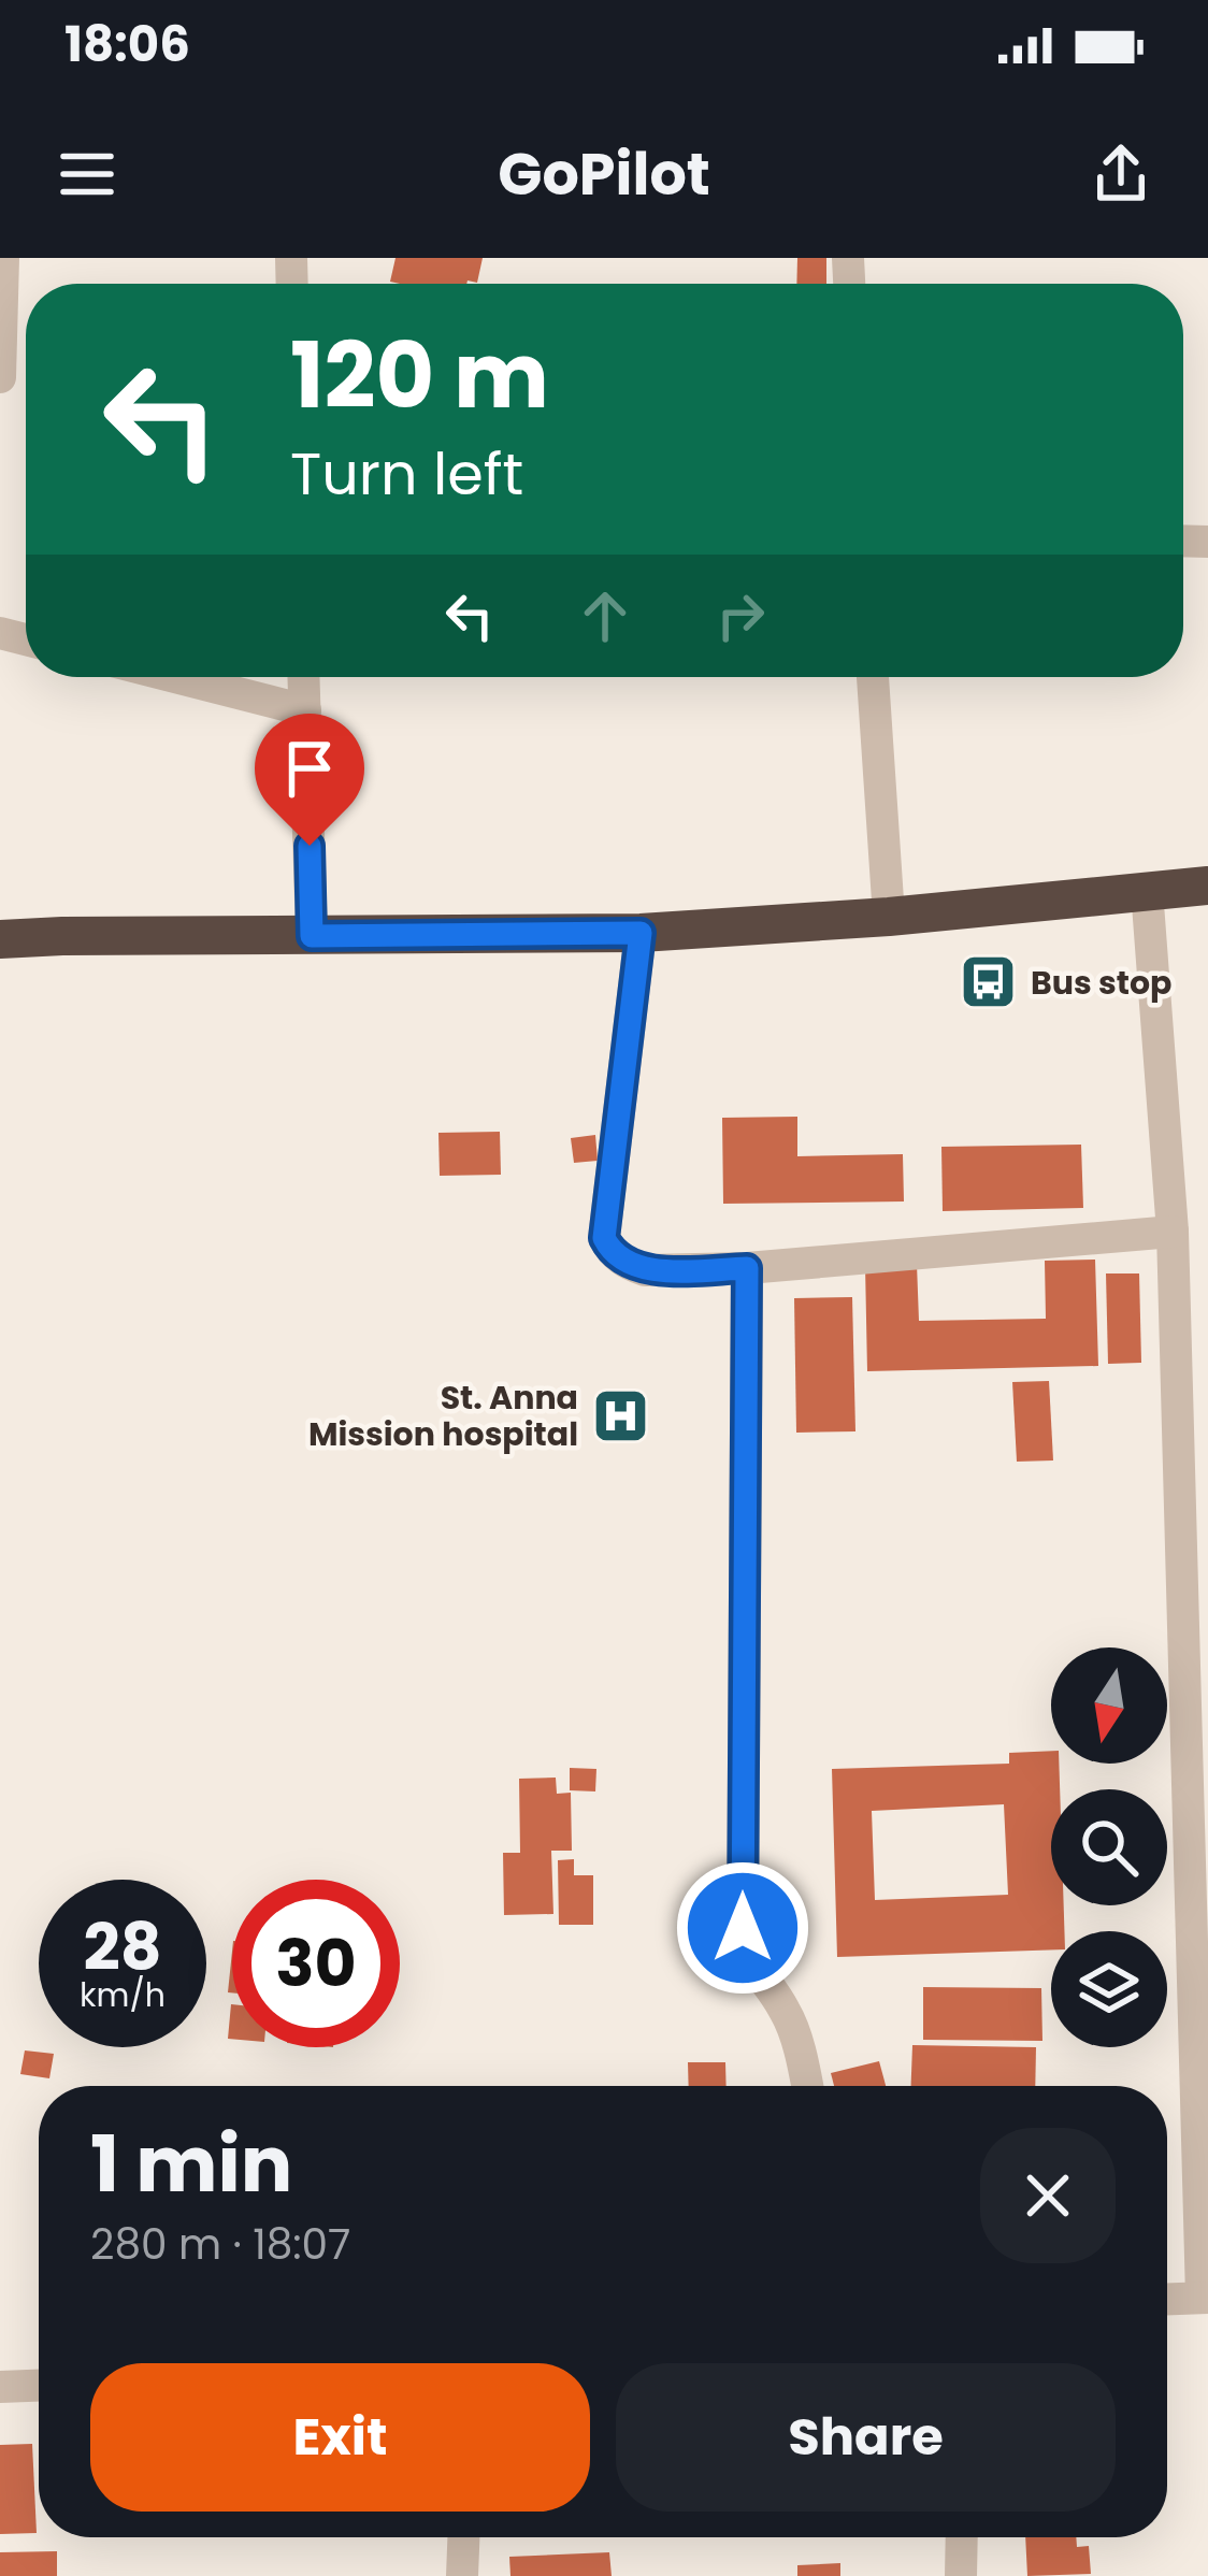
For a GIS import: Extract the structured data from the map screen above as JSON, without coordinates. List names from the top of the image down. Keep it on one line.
{"places":{"bus stop":["Bus stop"],"hospital":["St. Anna Mission hospital"]},"north":"bottom","page":{"status":"18:06","header":"GoPilot","turn":["120 m","Turn left"],"speed":"28 km/h","limit":"30","heading":["1 min","280 m · 18:07"],"buttons":["Exit","Share"]}}
